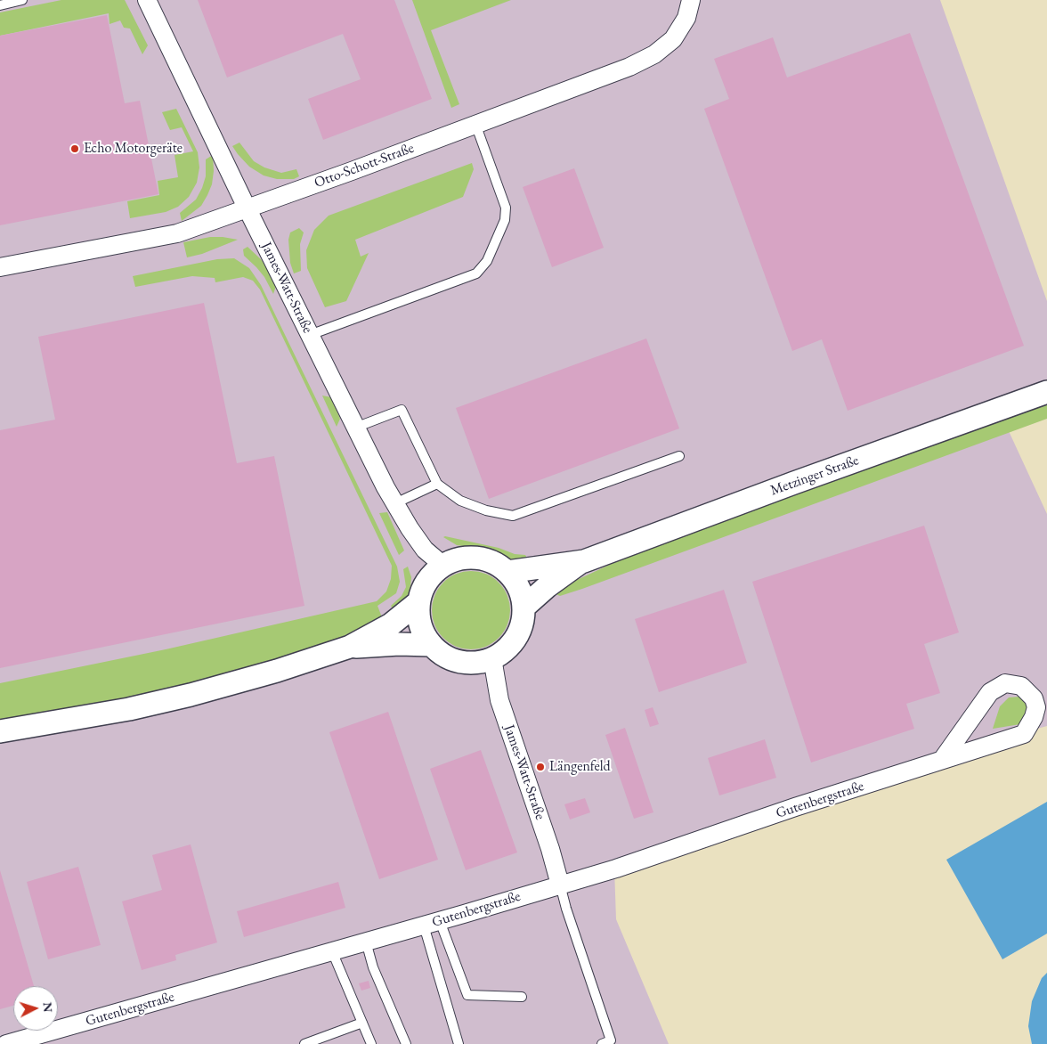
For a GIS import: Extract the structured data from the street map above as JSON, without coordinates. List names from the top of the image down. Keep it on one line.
{"streets":{"street":["Otto-Schott-Straße","James-Watt-Straße","Metzinger Straße","Gutenbergstraße"]},"crossings":[["Otto-Schott-Straße","James-Watt-Straße"],["James-Watt-Straße","Metzinger Straße"],["James-Watt-Straße","Gutenbergstraße"]],"places":["Echo Motorgeräte","Längenfeld"],"north":"right"}
